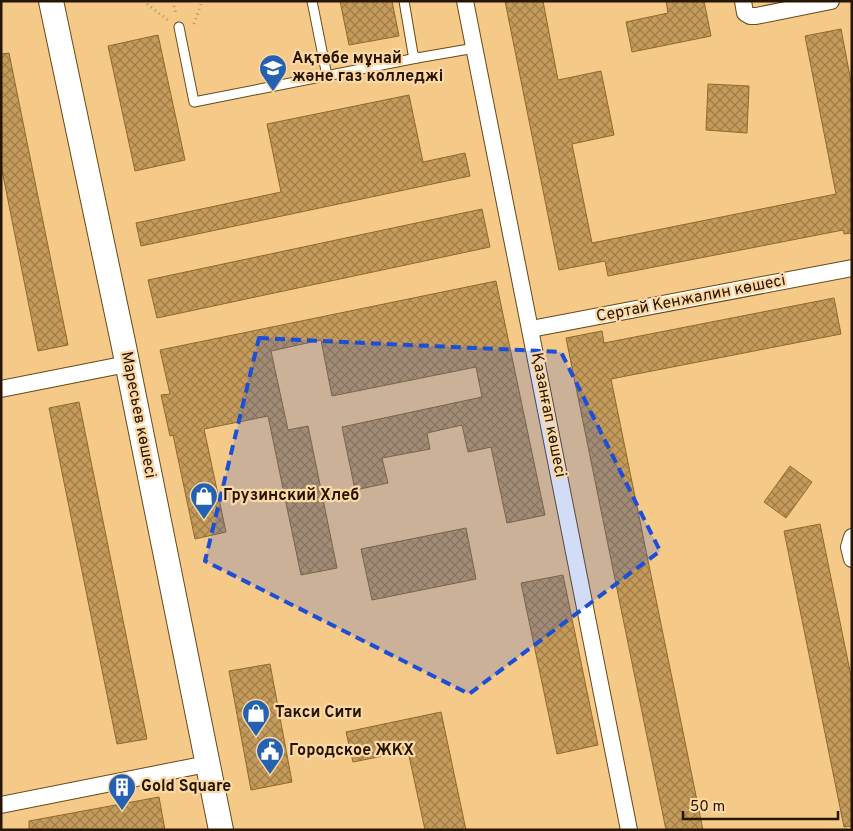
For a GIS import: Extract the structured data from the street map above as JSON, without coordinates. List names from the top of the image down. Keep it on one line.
{"streets":{"main road":["Маресьев көшесі"],"street":["Сертай Кенжалин көшесі","Қазанғап көшесі"]},"crossings":[["Сертай Кенжалин көшесі","Қазанғап көшесі"]],"places":{"school or university":["Ақтөбе мұнай және газ колледжі"],"shop":["Грузинский Хлеб","Такси Сити"],"public building":["Городское ЖКХ"],"building":["Gold Square"]},"scale_bar":"50 m"}
